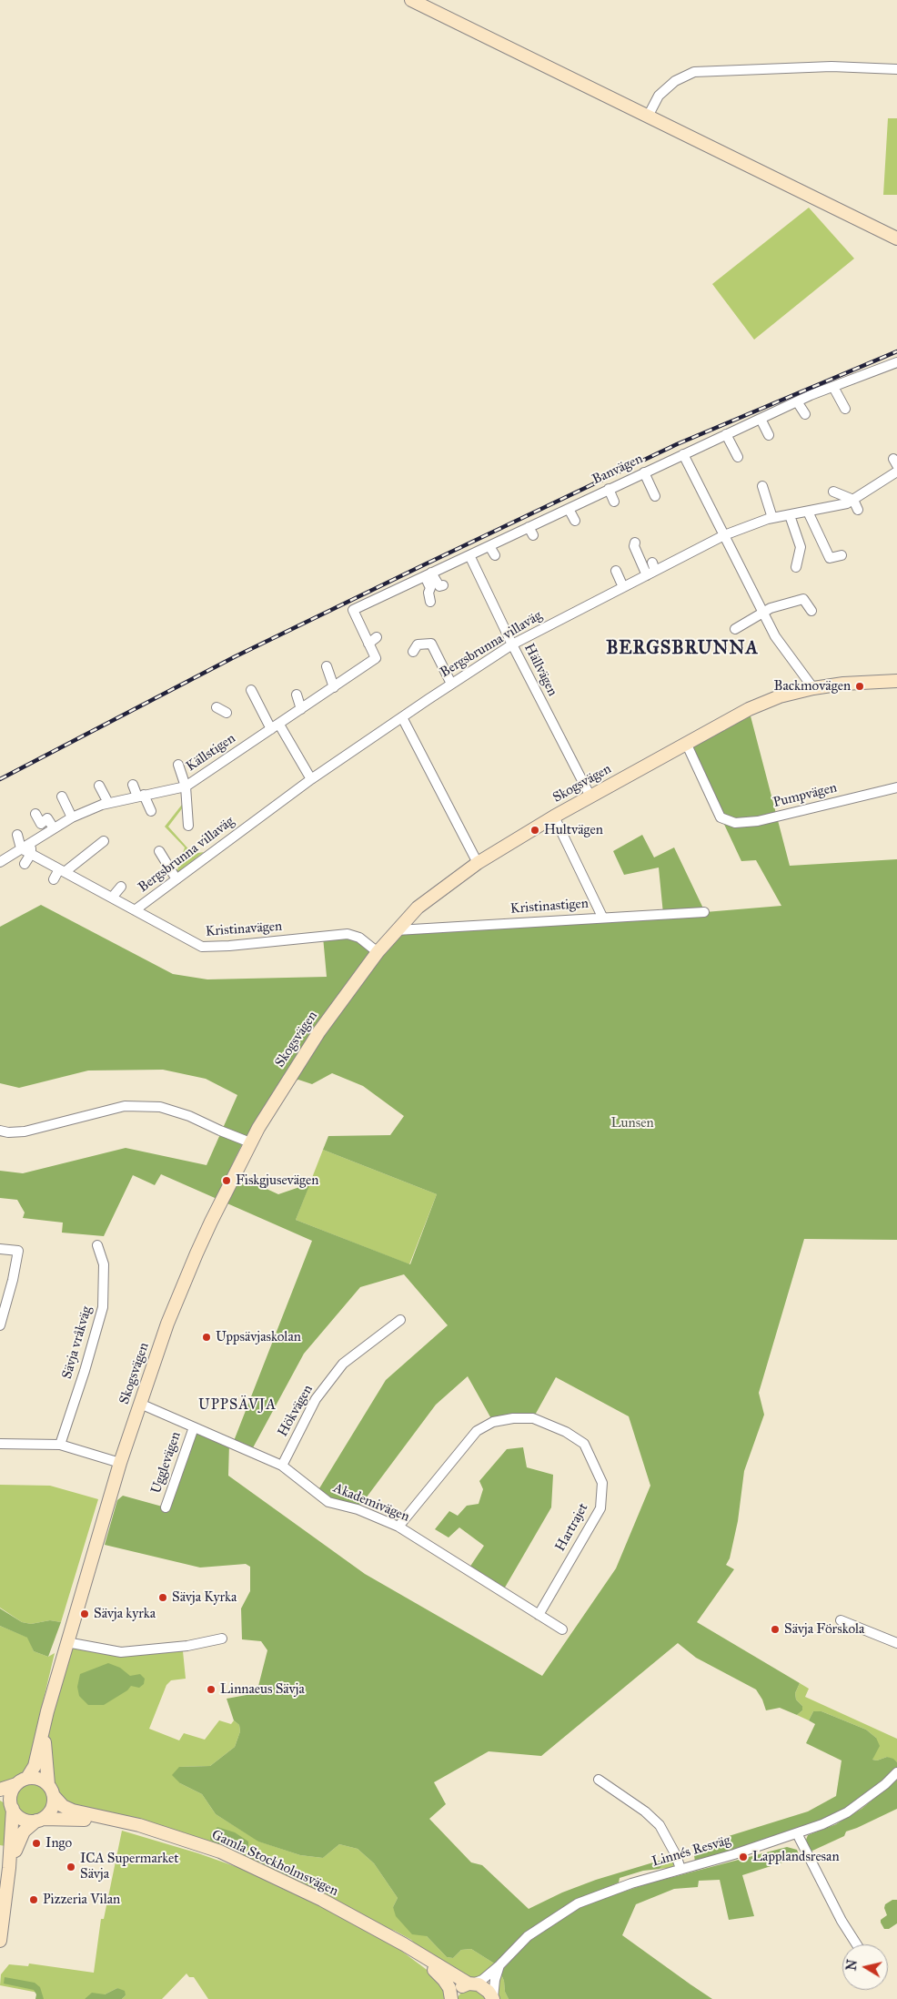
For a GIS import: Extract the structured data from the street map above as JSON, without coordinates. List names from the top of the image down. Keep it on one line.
{"streets":{"street":["Banvägen","Bergsbrunna villaväg","Hällvägen","Källstigen","Skogsvägen","Pumpvägen","Kristinastigen","Kristinavägen","Sävja vråkväg","Hökvägen","Ugglevägen","Akademivägen","Hartrajet","Linnés Resväg","Gamla Stockholmsvägen"]},"crossings":[["Banvägen","Hällvägen"],["Banvägen","Källstigen"],["Bergsbrunna villaväg","Hällvägen"],["Bergsbrunna villaväg","Kristinavägen"],["Hällvägen","Skogsvägen"],["Källstigen","Kristinavägen"],["Skogsvägen","Pumpvägen"],["Skogsvägen","Kristinastigen"],["Skogsvägen","Kristinavägen"],["Skogsvägen","Akademivägen"],["Skogsvägen","Gamla Stockholmsvägen"],["Hökvägen","Akademivägen"],["Ugglevägen","Akademivägen"],["Akademivägen","Hartrajet"],["Linnés Resväg","Gamla Stockholmsvägen"]],"districts":["BERGSBRUNNA","UPPSÄVJA"],"parks":["Lunsen"],"places":["Backmovägen","Hultvägen","Fiskgjusevägen","Uppsävjaskolan","Sävja Kyrka","Sävja kyrka","Sävja Förskola","Linnaeus Sävja","Ingo","Lapplandsresan","ICA Supermarket Sävja","Pizzeria Vilan"],"north":"left"}
